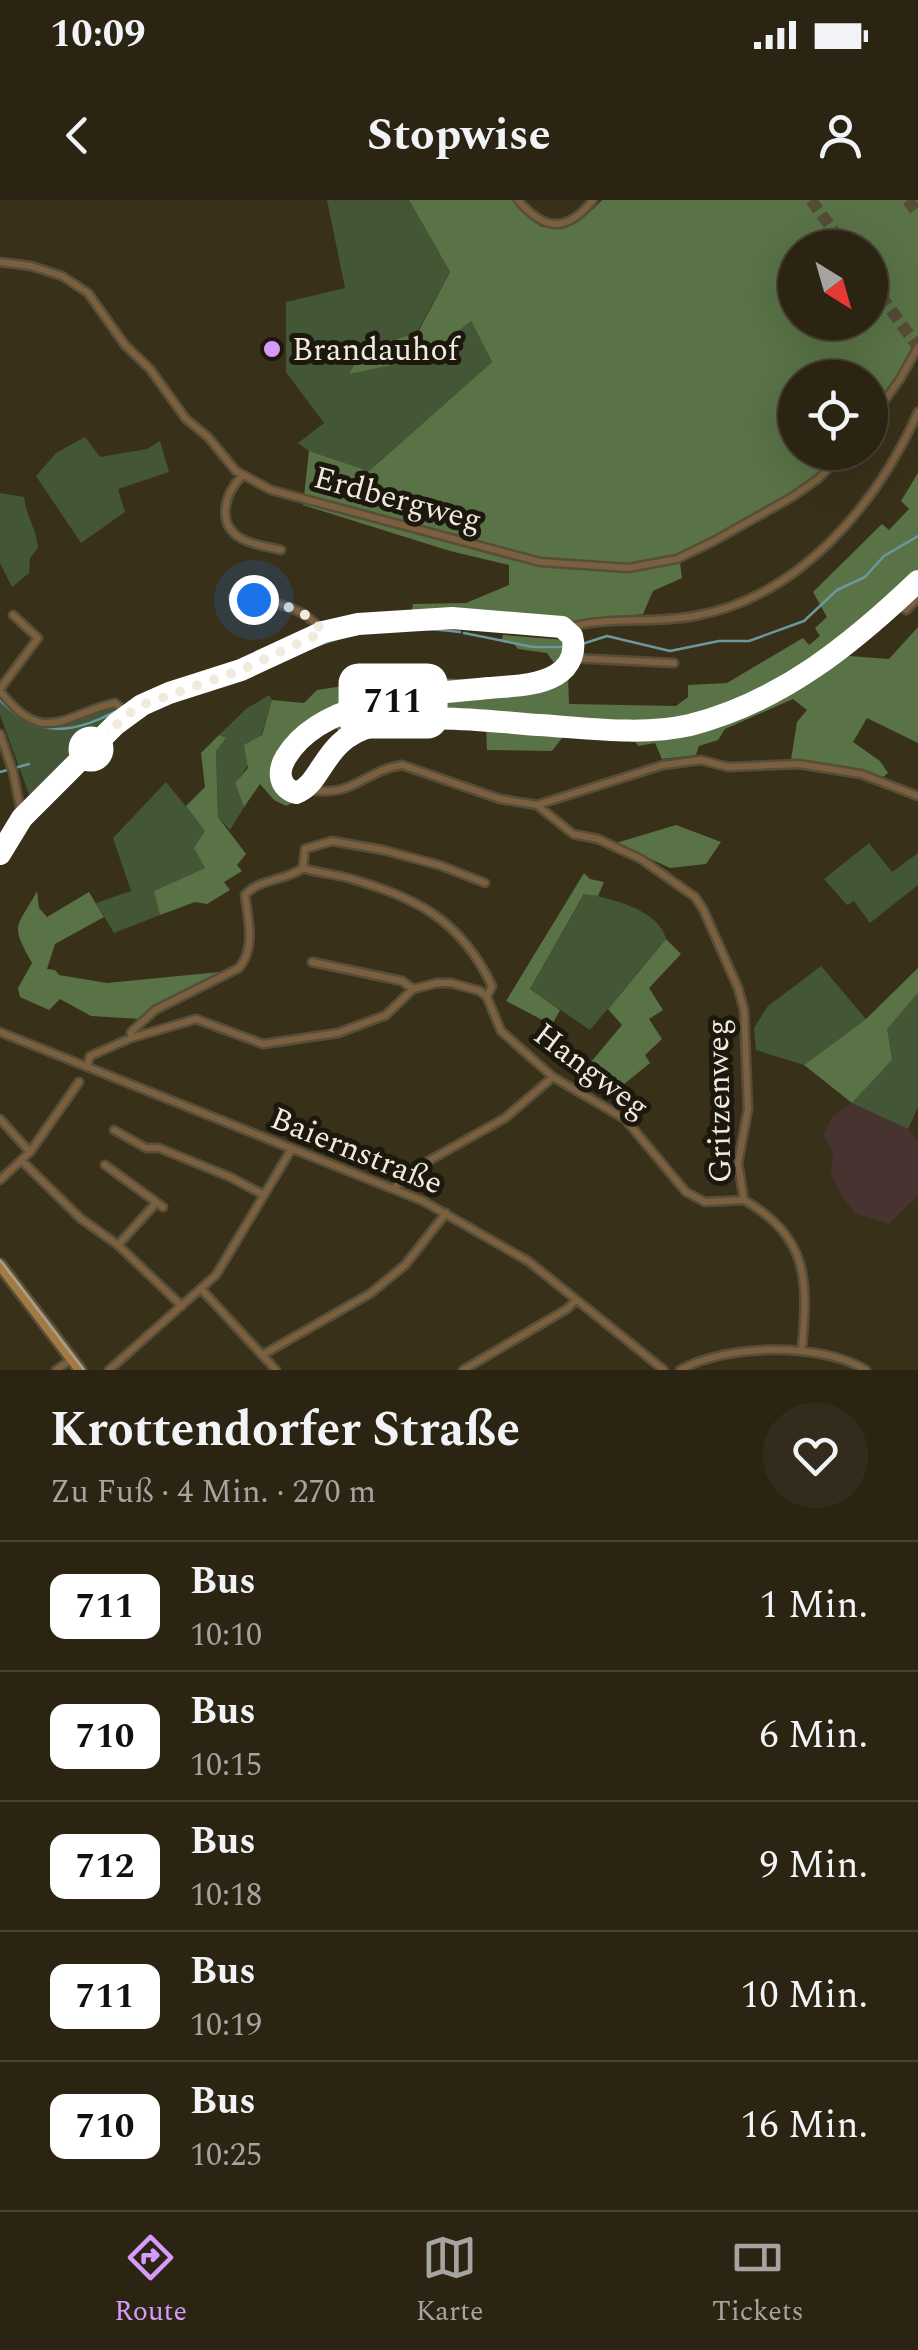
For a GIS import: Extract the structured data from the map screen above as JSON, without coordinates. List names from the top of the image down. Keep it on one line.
{"streets":{"street":["Erdbergweg","Hangweg","Gritzenweg","Baiernstraße"]},"crossings":[["Hangweg","Gritzenweg"]],"places":["Brandauhof"],"lines":["bus line 711"],"north":"bottom right","page":{"status":"10:09","header":"Stopwise","on_map":"711","heading":["Krottendorfer Straße","Zu Fuß · 4 Min. · 270 m"],"list":[{"mark":"711","name":"Bus","note":"10:10","value":"1 Min."},{"mark":"710","name":"Bus","note":"10:15","value":"6 Min."},{"mark":"712","name":"Bus","note":"10:18","value":"9 Min."},{"mark":"711","name":"Bus","note":"10:19","value":"10 Min."},{"mark":"710","name":"Bus","note":"10:25","value":"16 Min."}],"tabs":["Route","Karte","Tickets"]}}
